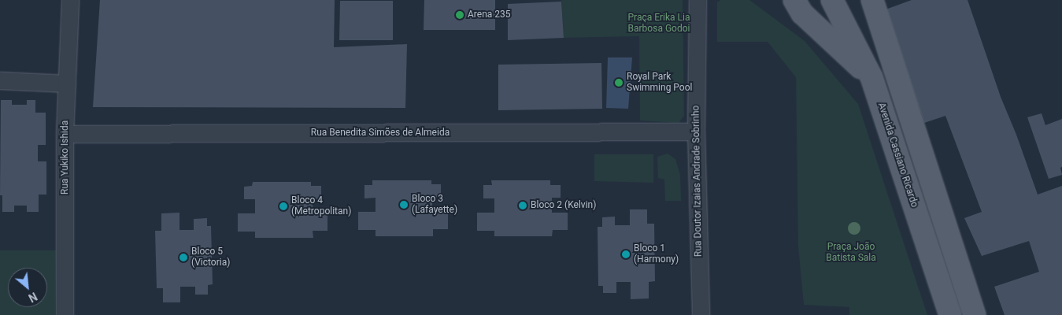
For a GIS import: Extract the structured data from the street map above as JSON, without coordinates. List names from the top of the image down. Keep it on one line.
{"streets":{"main road":["Avenida Cassiano Ricardo"],"street":["Rua Benedita Simões de Almeida","Rua Yukiko Ishida","Rua Doutor Izaias Andrade Sobrinho"]},"crossings":[["Rua Benedita Simões de Almeida","Rua Yukiko Ishida"],["Rua Benedita Simões de Almeida","Rua Doutor Izaias Andrade Sobrinho"]],"parks":["Praça Erika Lia Barbosa Godoi","Praça João Batista Sala"],"places":["Arena 235","Royal Park Swimming Pool","Bloco 3 (Lafayette)","Bloco 2 (Kelvin)","Bloco 4 (Metropolitan)","Bloco 1 (Harmony)","Bloco 5 (Victoria)"],"north":"bottom right"}
